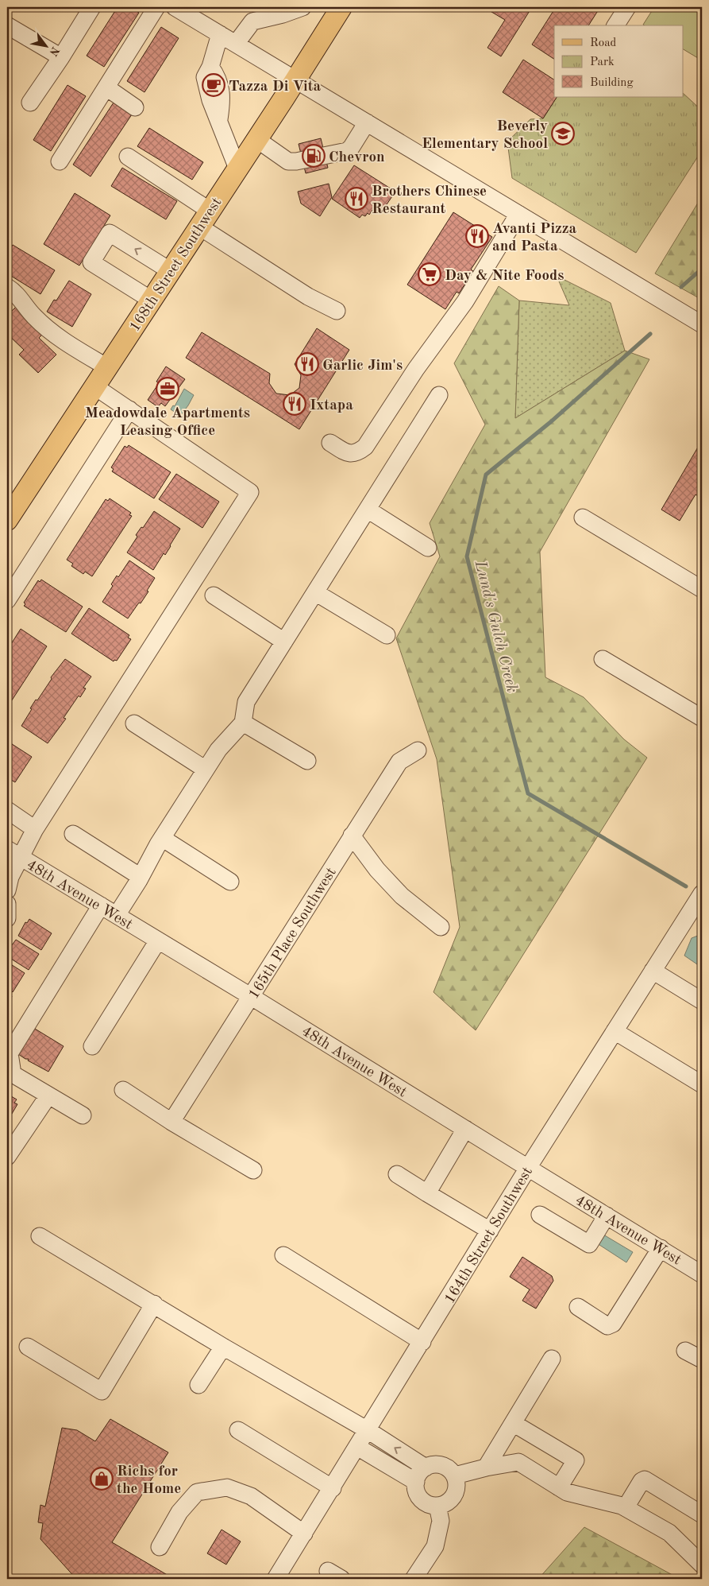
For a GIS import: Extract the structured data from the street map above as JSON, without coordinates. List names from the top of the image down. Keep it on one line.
{"streets":{"main road":["168th Street Southwest"],"street":["48th Avenue West","165th Place Southwest","164th Street Southwest"]},"crossings":[["48th Avenue West","165th Place Southwest"],["48th Avenue West","164th Street Southwest"]],"water":["Lund's Gulch Creek"],"places":{"cafe":["Tazza Di Vita"],"school or university":["Beverly Elementary School"],"fuel station":["Chevron"],"restaurant":["Brothers Chinese Restaurant","Avanti Pizza and Pasta","Garlic Jim's","Ixtapa"],"supermarket":["Day & Nite Foods"],"office":["Meadowdale Apartments Leasing Office"],"shop":["Richs for the Home"]},"legend":["Road","Park","Building"],"north":"bottom right"}
